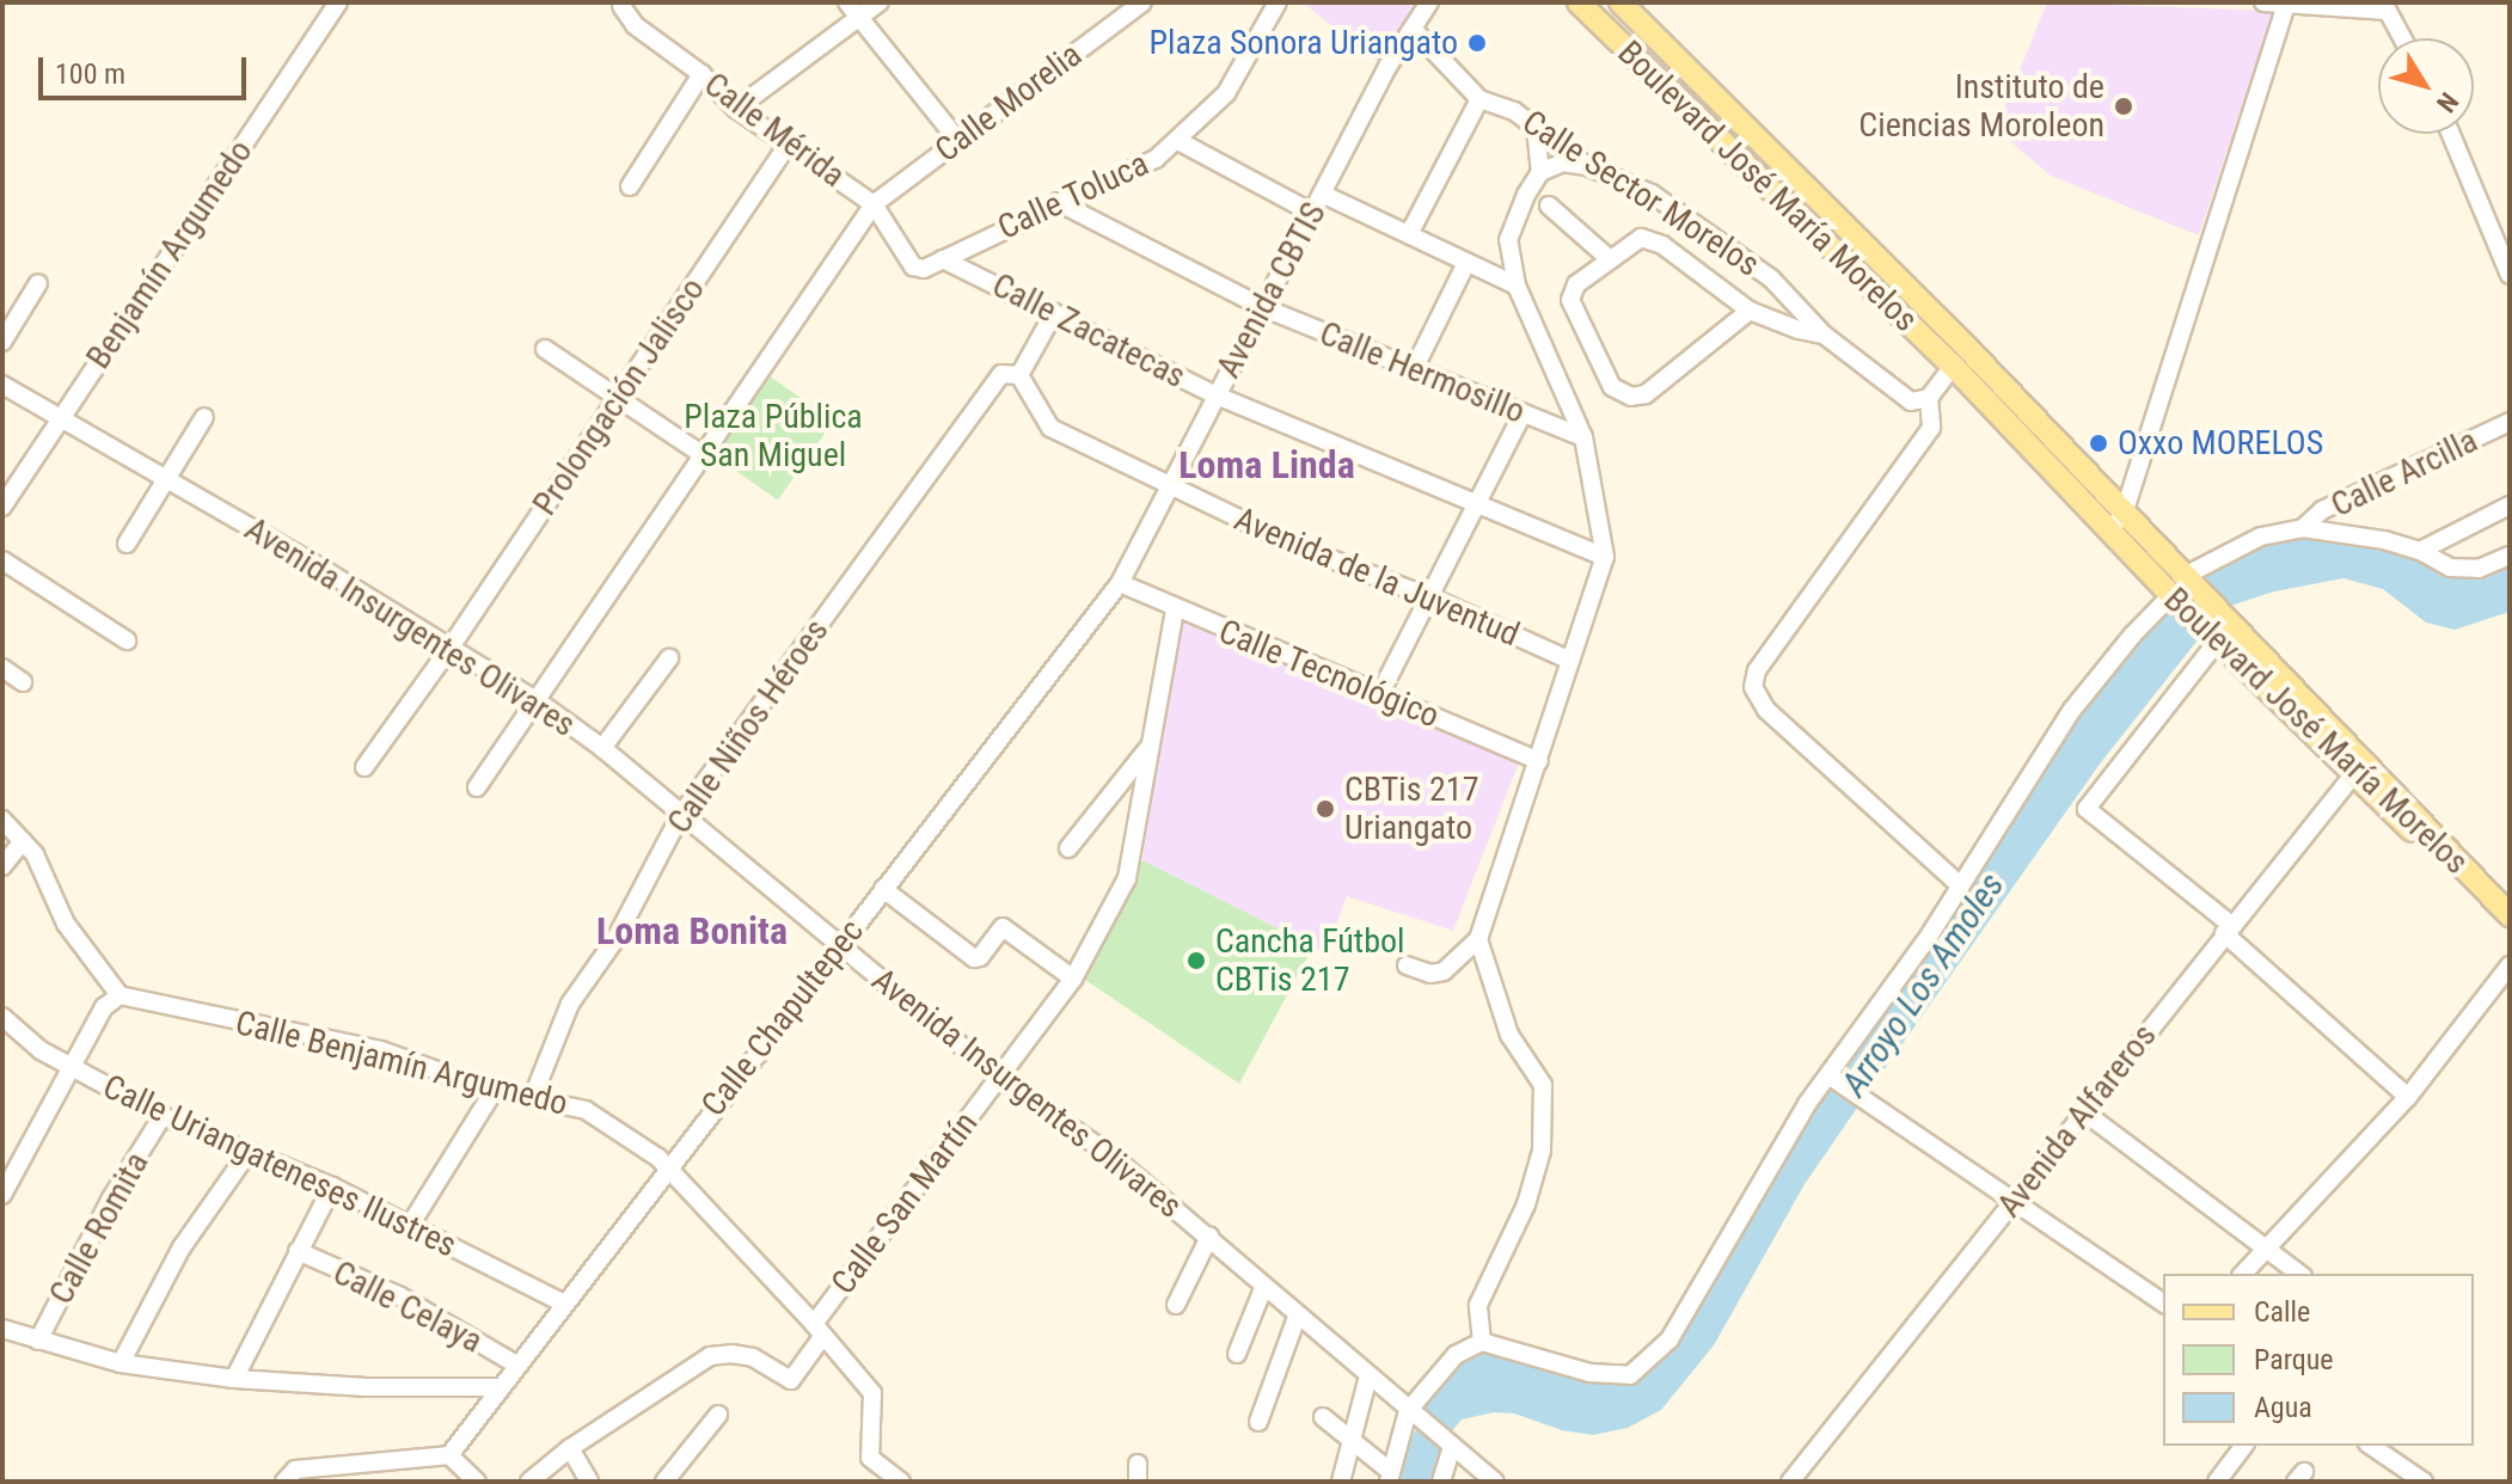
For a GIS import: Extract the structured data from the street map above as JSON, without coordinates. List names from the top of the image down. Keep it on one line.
{"streets":{"main road":["Boulevard José María Morelos"],"street":["Calle Morelia","Calle Mérida","Calle Sector Morelos","Calle Toluca","Benjamín Argumedo","Avenida CBTIS","Calle Zacatecas","Calle Hermosillo","Prolongación Jalisco","Calle Arcilla","Avenida de la Juventud","Avenida Insurgentes Olivares","Calle Tecnológico","Calle Niños Héroes","Calle Chapultepec","Calle Benjamín Argumedo","Avenida Alfareros","Calle Uriangateneses Ilustres","Calle San Martín","Calle Romita","Calle Celaya"]},"crossings":[["Calle Morelia","Calle Mérida"],["Calle Morelia","Avenida Insurgentes Olivares"],["Calle Mérida","Calle Toluca"],["Calle Mérida","Prolongación Jalisco"],["Boulevard José María Morelos","Avenida Alfareros"],["Calle Sector Morelos","Avenida CBTIS"],["Calle Toluca","Calle Zacatecas"],["Calle Toluca","Calle Hermosillo"],["Benjamín Argumedo","Avenida Insurgentes Olivares"],["Avenida CBTIS","Calle Zacatecas"],["Avenida CBTIS","Calle Hermosillo"],["Avenida CBTIS","Avenida de la Juventud"],["Avenida CBTIS","Calle Tecnológico"],["Avenida CBTIS","Calle Chapultepec"],["Calle Zacatecas","Calle Niños Héroes"],["Prolongación Jalisco","Avenida Insurgentes Olivares"],["Avenida de la Juventud","Calle Niños Héroes"],["Avenida Insurgentes Olivares","Calle Niños Héroes"],["Avenida Insurgentes Olivares","Calle Chapultepec"],["Avenida Insurgentes Olivares","Calle San Martín"],["Calle Tecnológico","Calle Chapultepec"],["Calle Tecnológico","Calle San Martín"],["Calle Niños Héroes","Calle Benjamín Argumedo"],["Calle Chapultepec","Calle Benjamín Argumedo"],["Calle Chapultepec","Calle Uriangateneses Ilustres"],["Calle Chapultepec","Calle Celaya"],["Calle Benjamín Argumedo","Calle San Martín"],["Calle Uriangateneses Ilustres","Calle Romita"]],"districts":["Loma Linda","Loma Bonita"],"water":["Arroyo Los Amoles"],"parks":["Plaza Pública San Miguel"],"places":["Plaza Sonora Uriangato","Instituto de Ciencias Moroleon","Oxxo MORELOS","CBTis 217 Uriangato","Cancha Fútbol CBTis 217"],"legend":["Calle","Parque","Agua"],"scale_bar":"100 m","north":"bottom right"}
